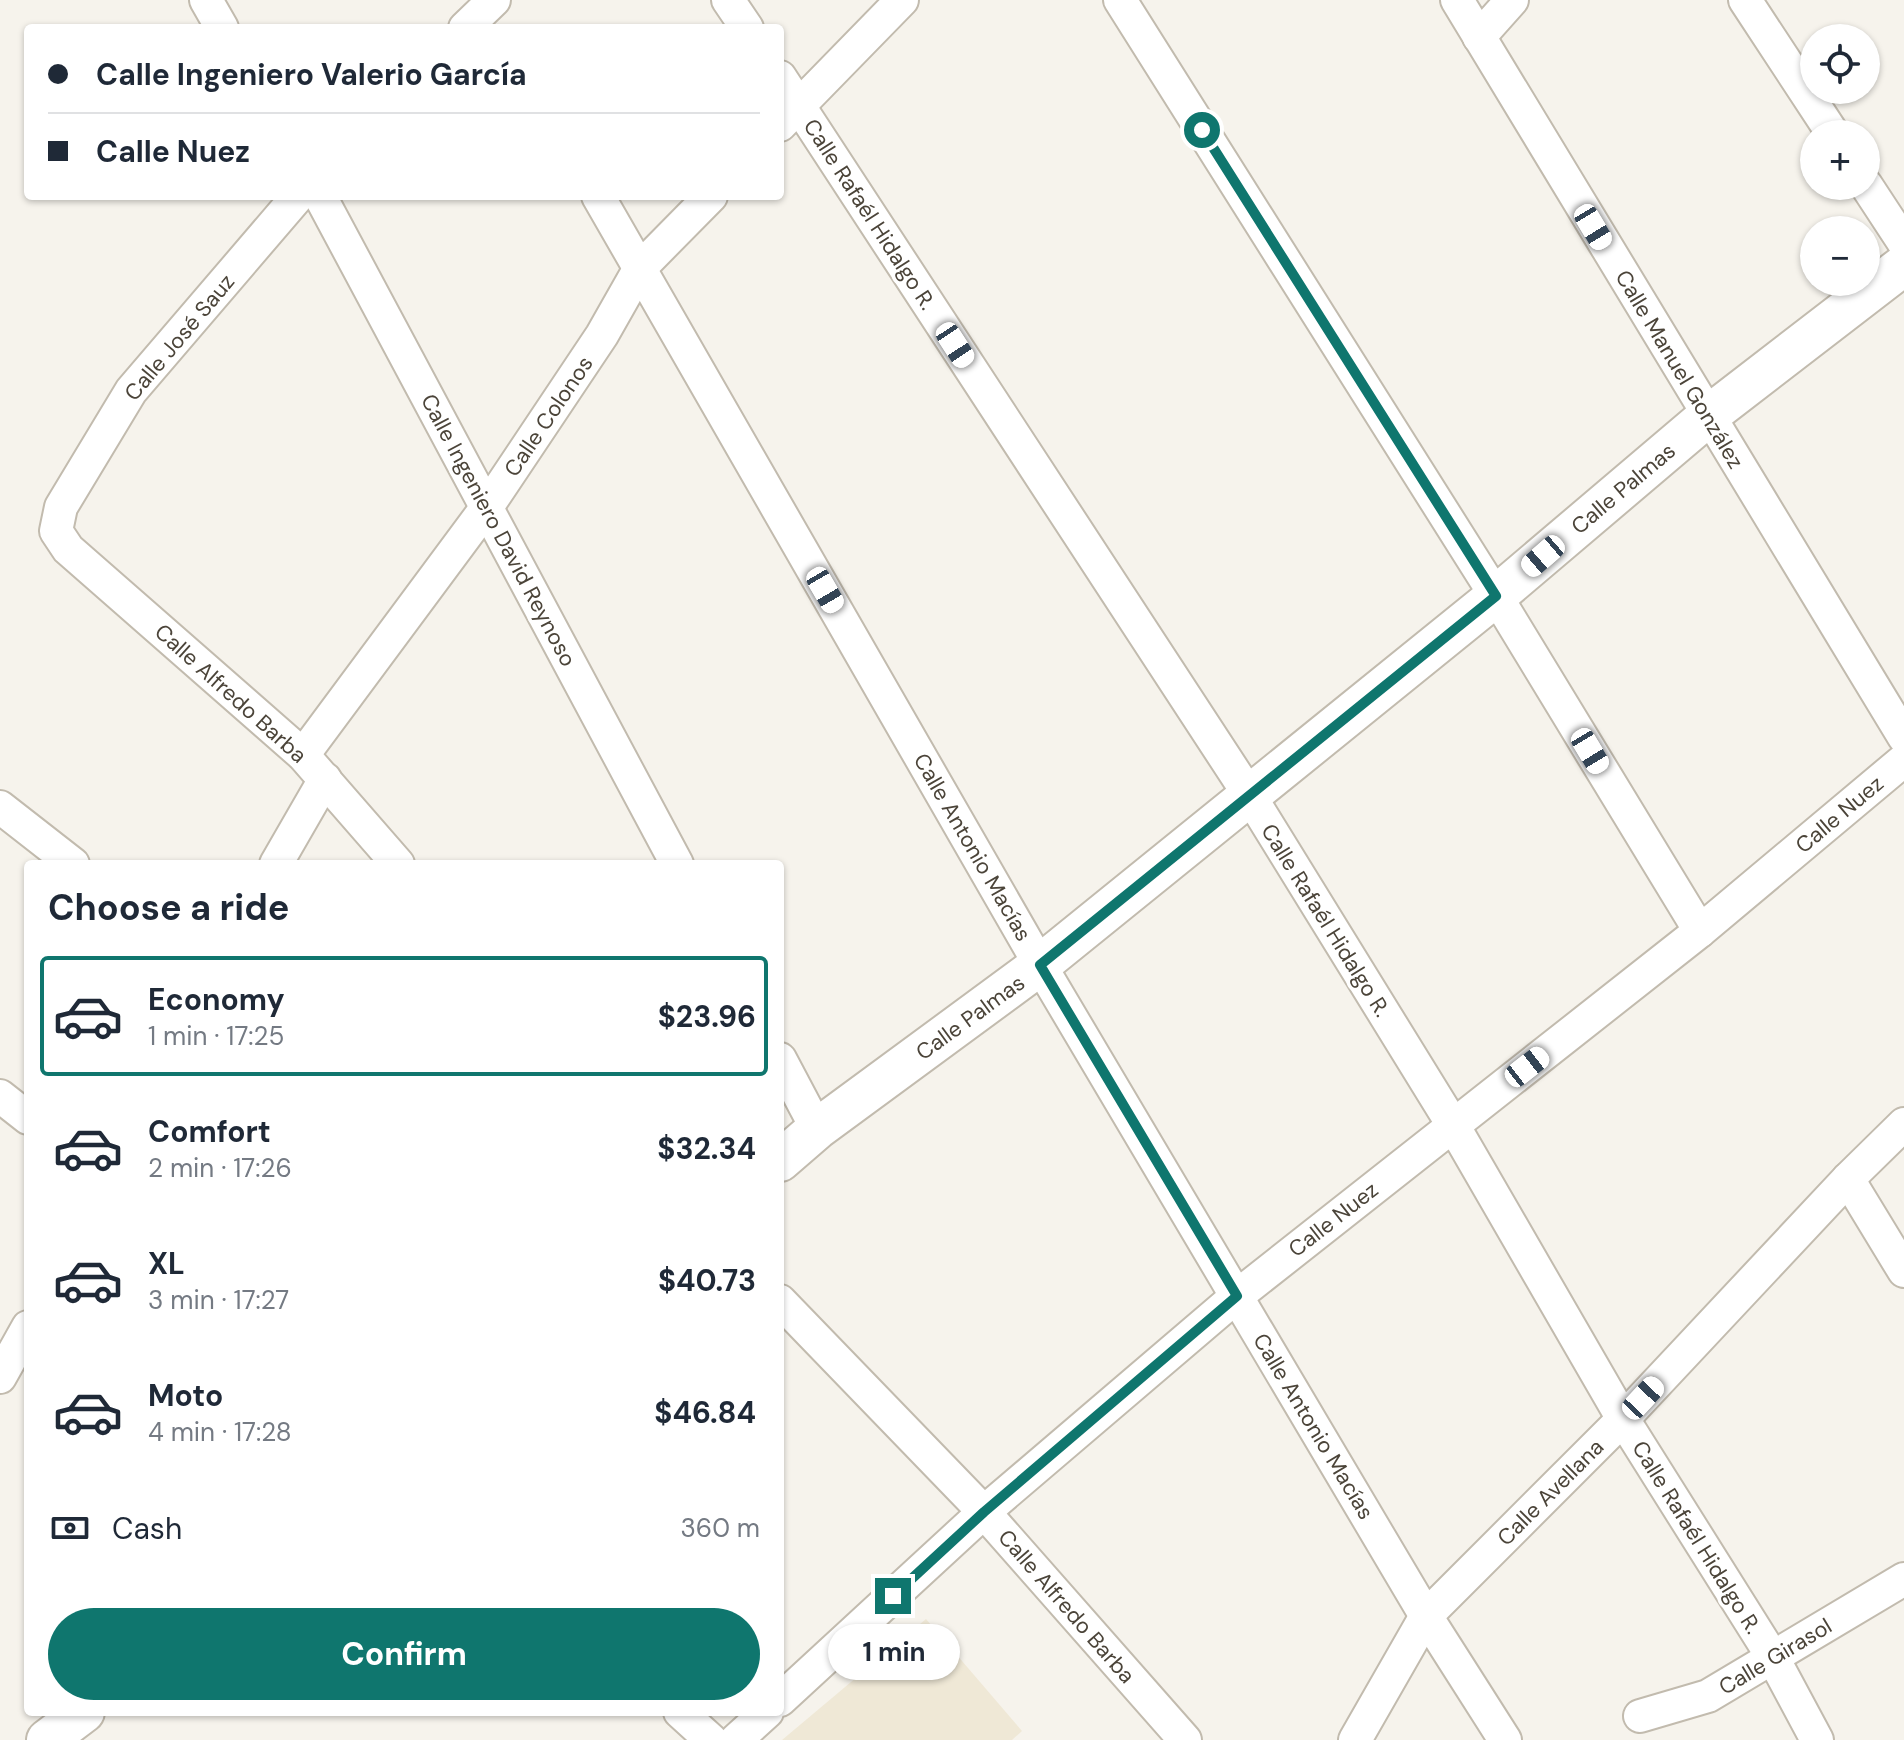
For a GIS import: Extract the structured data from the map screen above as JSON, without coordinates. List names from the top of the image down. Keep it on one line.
{"streets":{"street":["Calle Rafaél Hidalgo R.","Calle José Sauz","Calle Manuel González","Calle Colonos","Calle Palmas","Calle Ingeniero David Reynoso","Calle Alfredo Barba","Calle Nuez","Calle Antonio Macías","Calle Avellana","Calle Girasol"]},"crossings":[["Calle Rafaél Hidalgo R.","Calle Palmas"],["Calle Rafaél Hidalgo R.","Calle Nuez"],["Calle Rafaél Hidalgo R.","Calle Avellana"],["Calle Rafaél Hidalgo R.","Calle Girasol"],["Calle José Sauz","Calle Alfredo Barba"],["Calle Manuel González","Calle Palmas"],["Calle Colonos","Calle Ingeniero David Reynoso"],["Calle Colonos","Calle Alfredo Barba"],["Calle Colonos","Calle Antonio Macías"],["Calle Palmas","Calle Antonio Macías"],["Calle Alfredo Barba","Calle Nuez"],["Calle Nuez","Calle Antonio Macías"],["Calle Antonio Macías","Calle Avellana"]],"page":{"map_buttons":["+","−"],"banner":["Calle Ingeniero Valerio García","Calle Nuez"],"heading":"Choose a ride","list":[{"name":"Economy","note":"1 min · 17:25","value":"$23.96"},{"name":"Comfort","note":"2 min · 17:26","value":"$32.34"},{"name":"XL","note":"3 min · 17:27","value":"$40.73"},{"name":"Moto","note":"4 min · 17:28","value":"$46.84"}],"pay":["Cash","360 m"],"buttons":"Confirm","bubble":"1 min"}}
